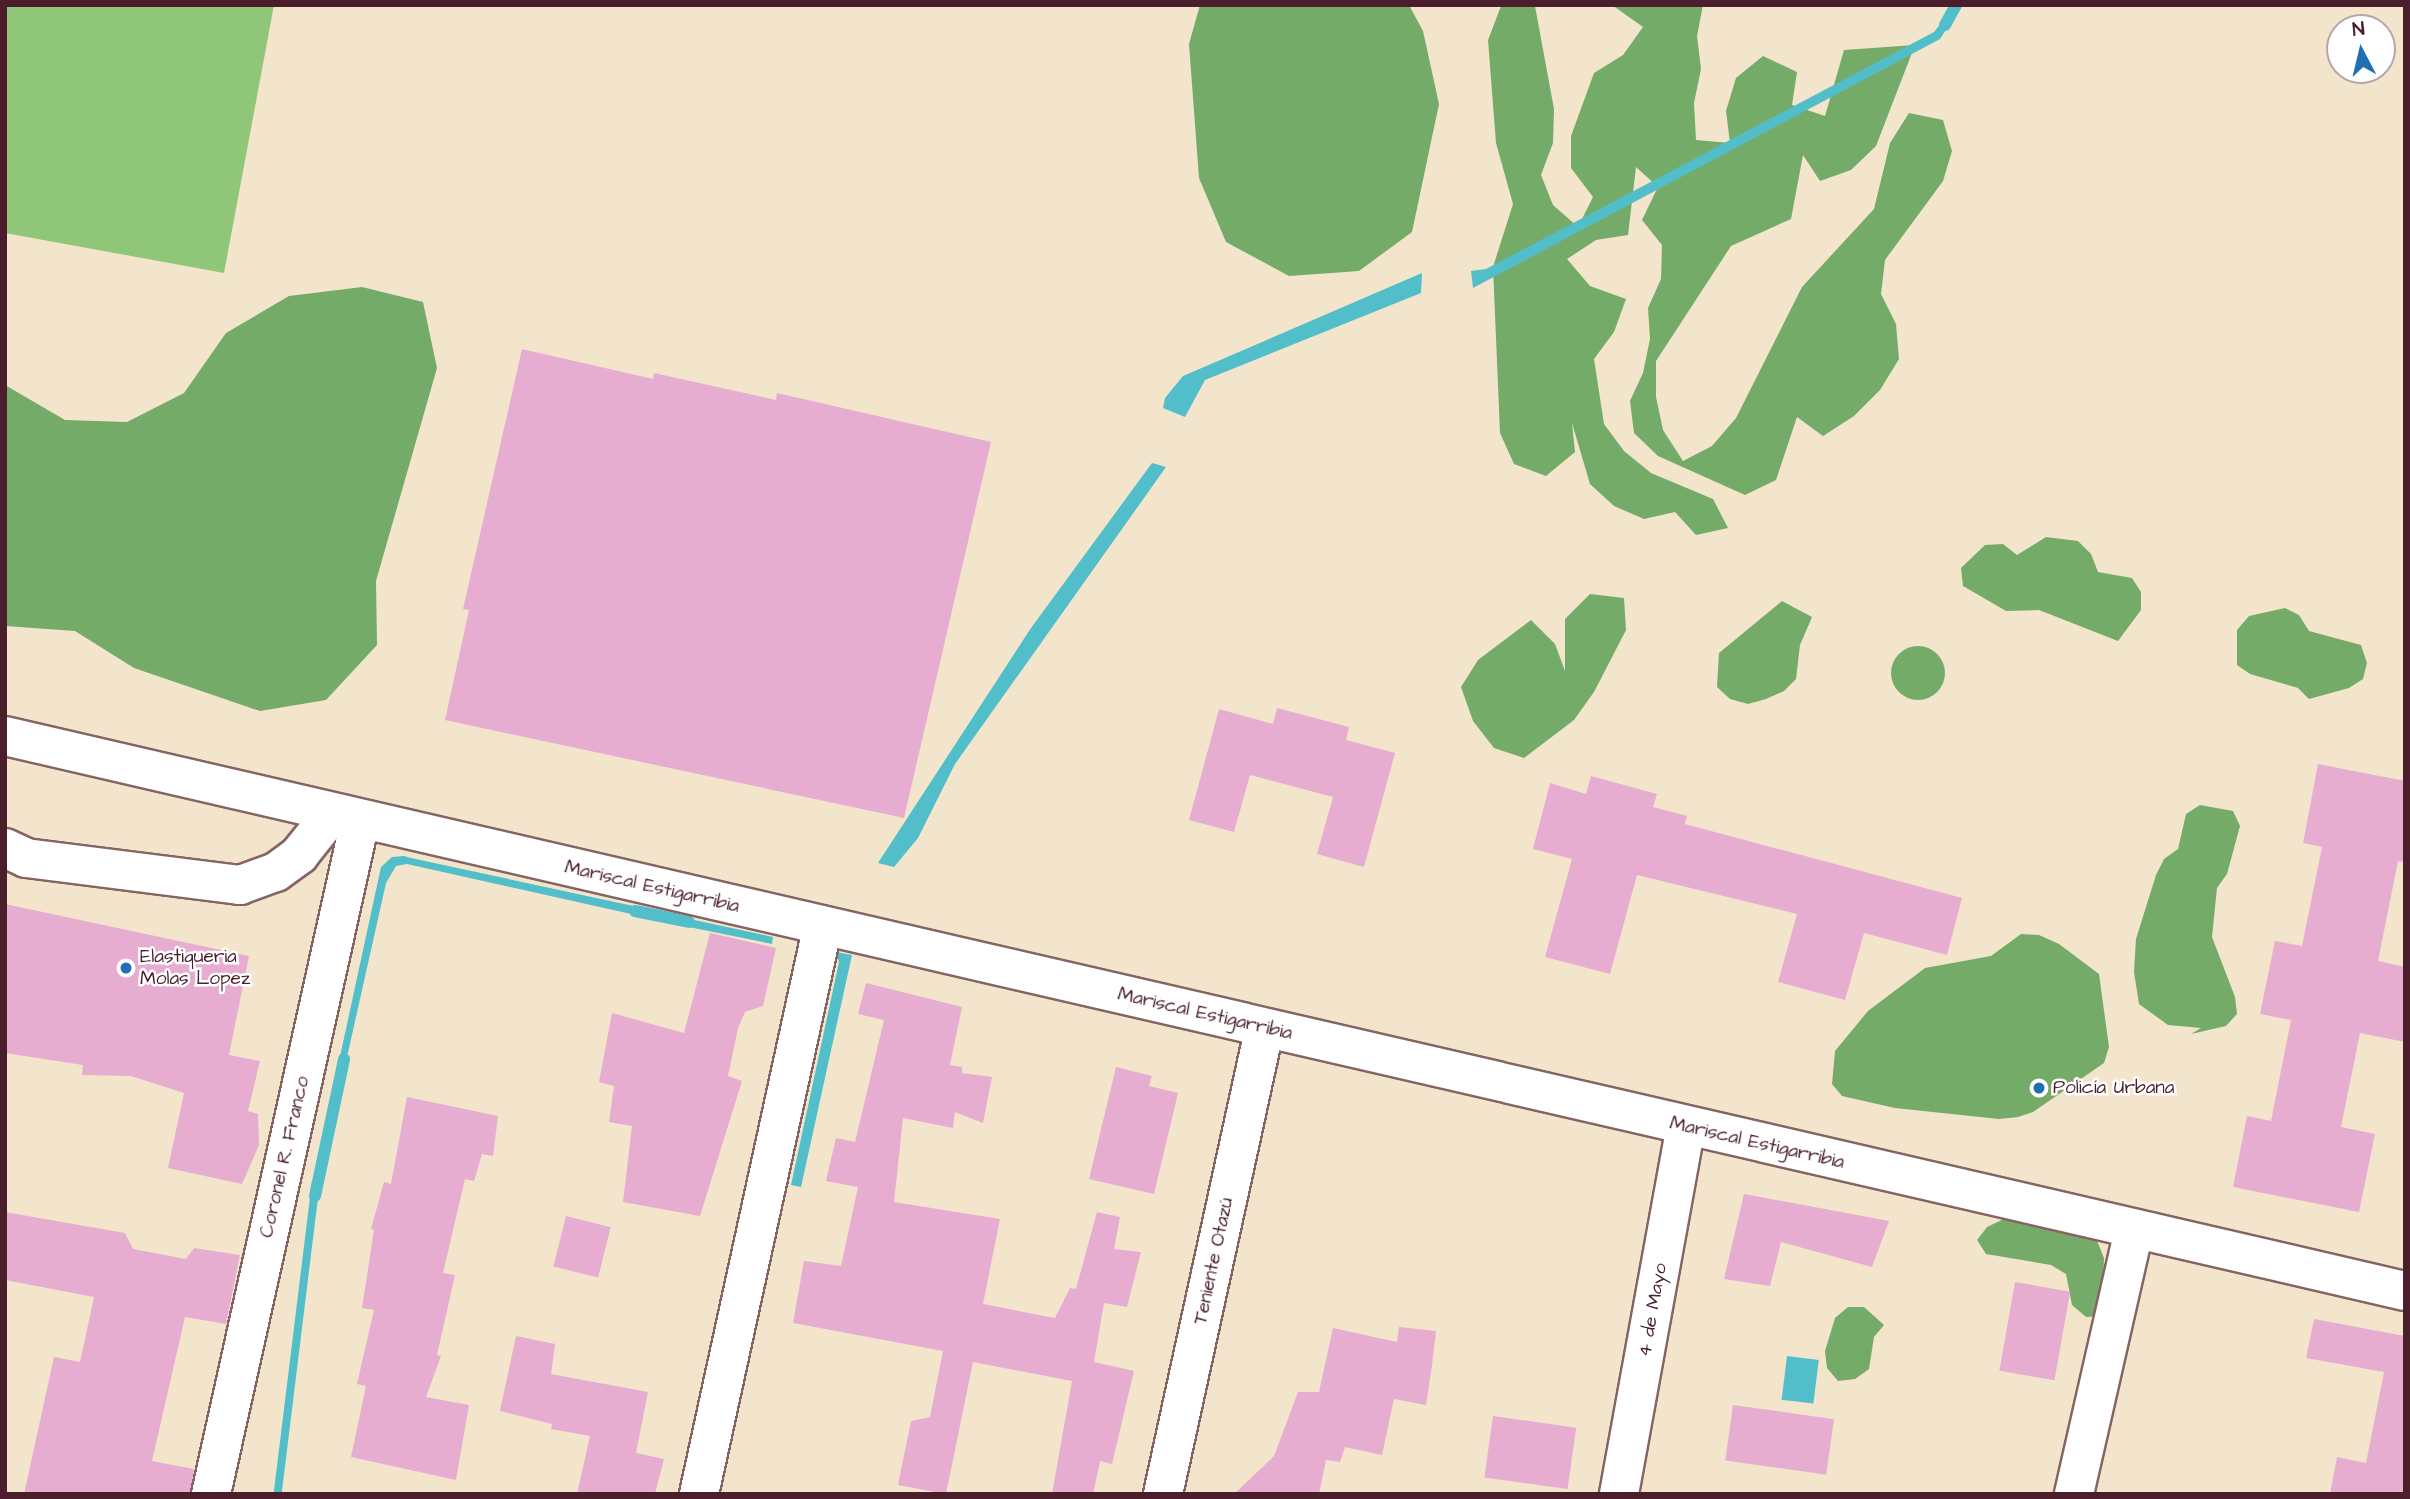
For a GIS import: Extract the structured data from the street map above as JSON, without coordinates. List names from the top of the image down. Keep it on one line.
{"streets":{"street":["Mariscal Estigarribia","Coronel R. Franco","Teniente Otazú","4 de Mayo"]},"crossings":[["Mariscal Estigarribia","Coronel R. Franco"],["Mariscal Estigarribia","Teniente Otazú"],["Mariscal Estigarribia","4 de Mayo"]],"places":["Elastiqueria Molas Lopez","Policía Urbana"],"north":"top"}
